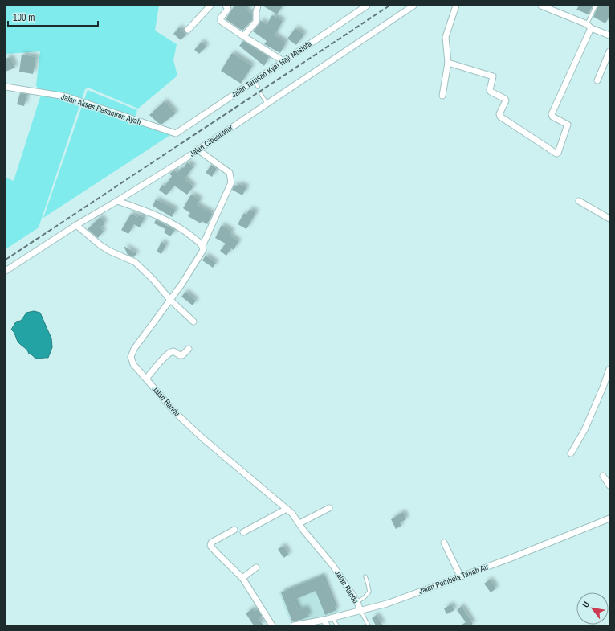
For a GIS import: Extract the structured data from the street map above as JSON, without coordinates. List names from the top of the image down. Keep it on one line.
{"streets":{"street":["Jalan Terusan Kyai Haji Mustofa","Jalan Akses Pesantren Ayah","Jalan Cibeunteur","Jalan Randu","Jalan Pembela Tanah Air"]},"crossings":[["Jalan Terusan Kyai Haji Mustofa","Jalan Akses Pesantren Ayah"],["Jalan Cibeunteur","Jalan Randu"],["Jalan Randu","Jalan Pembela Tanah Air"]],"scale_bar":"100 m","north":"top left"}
